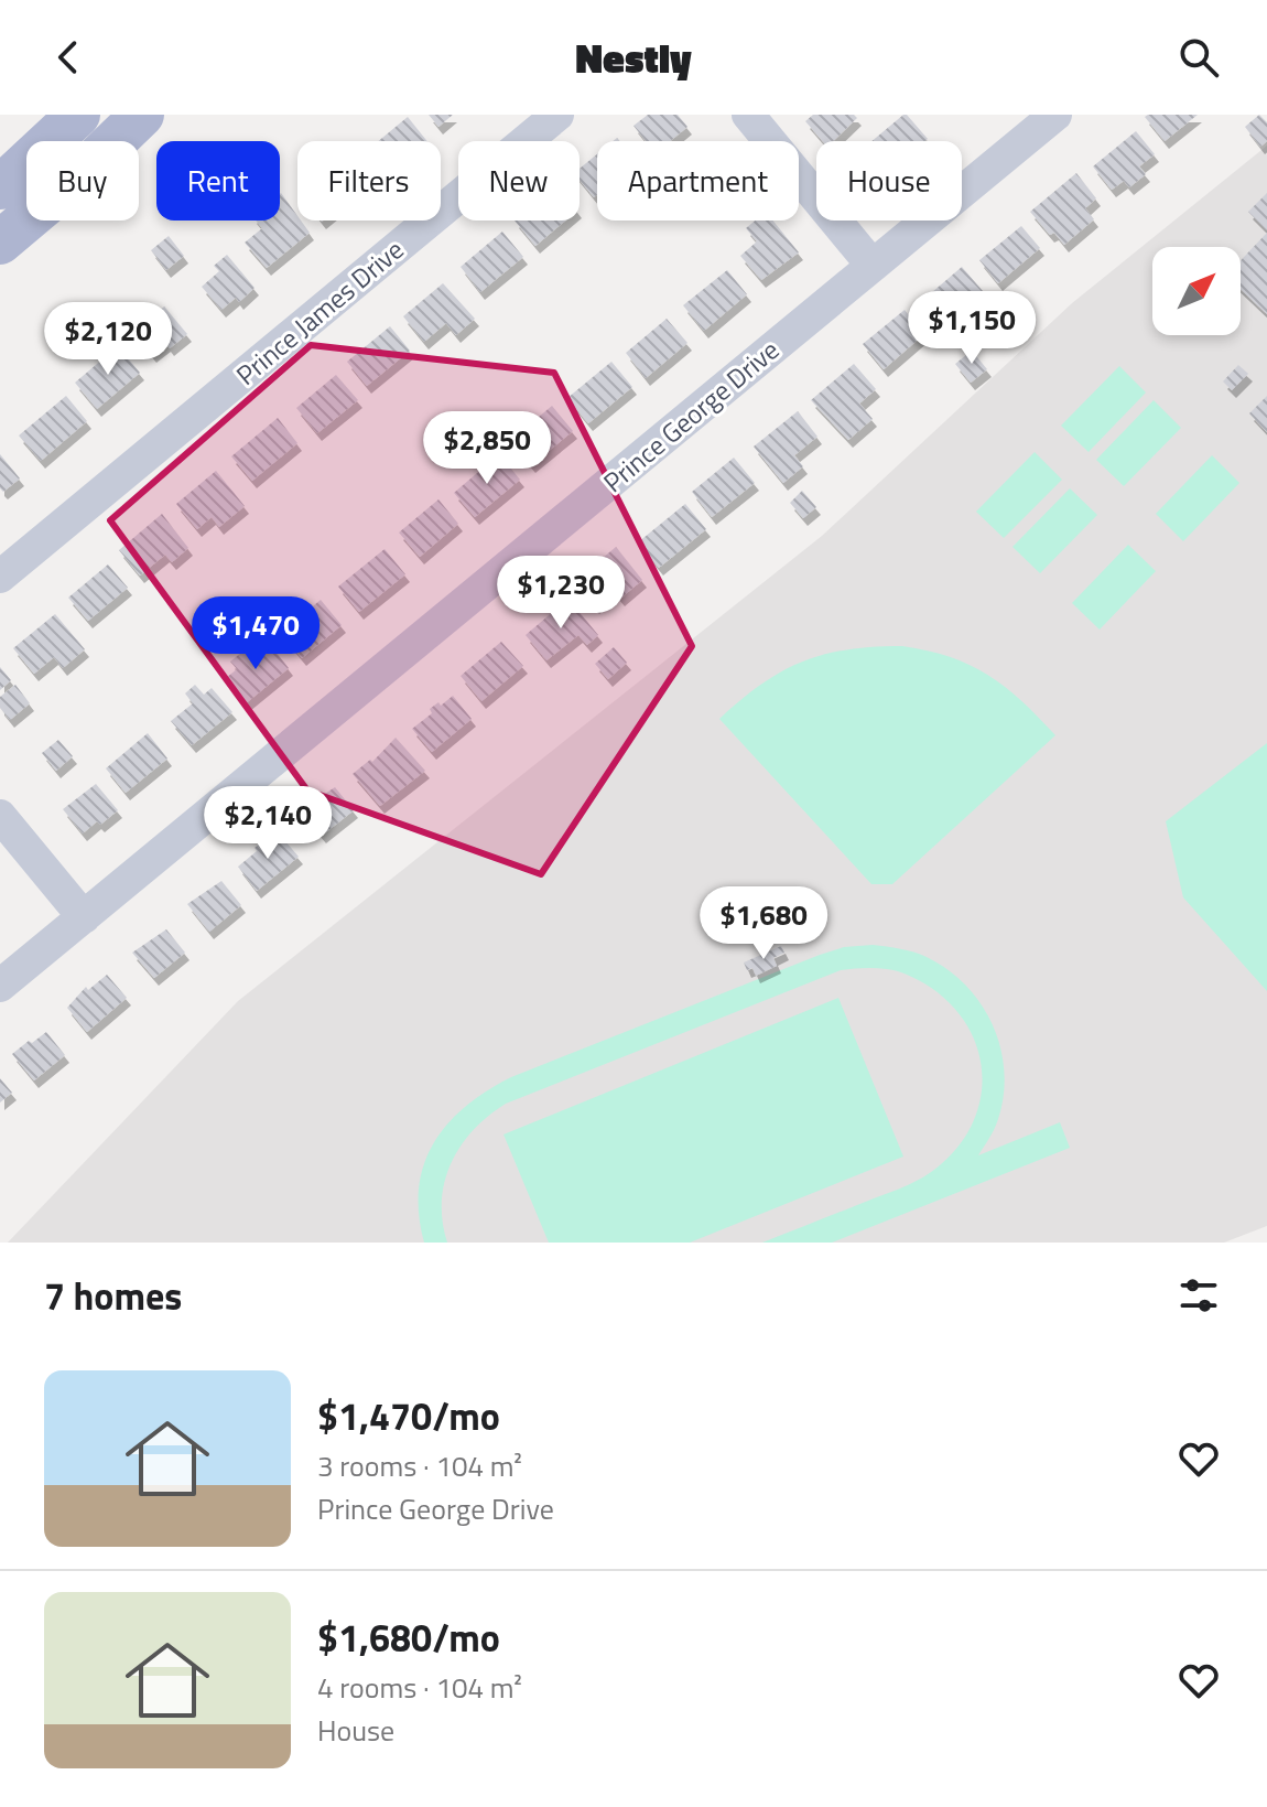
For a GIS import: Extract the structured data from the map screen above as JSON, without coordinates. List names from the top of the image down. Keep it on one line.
{"streets":{"street":["Prince James Drive","Prince George Drive"]},"north":"top right","page":{"header":"Nestly","chip":["Buy","Rent","Filters","New","Apartment","House"],"price":["$1,150","$2,120","$2,850","$1,230","$1,470","$2,140","$1,680"],"heading":"7 homes","list":[{"name":"$1,470/mo","note":"3 rooms · 104 m² · Prince George Drive"},{"name":"$1,680/mo","note":"4 rooms · 104 m² · House"}]}}
